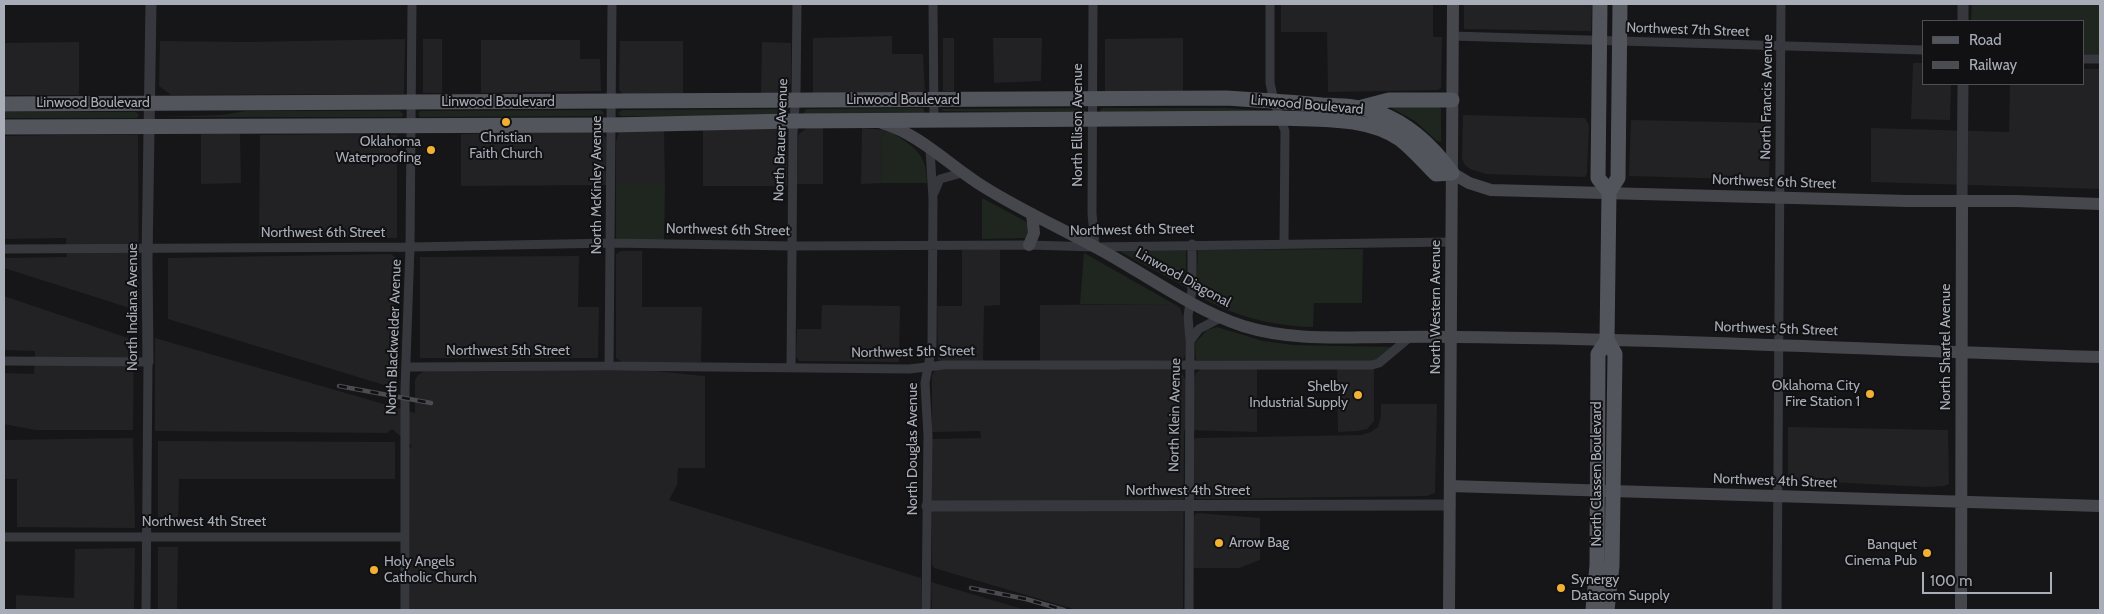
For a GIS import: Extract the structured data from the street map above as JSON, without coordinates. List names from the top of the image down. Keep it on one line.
{"streets":{"main road":["Linwood Boulevard","Northwest 6th Street","Linwood Diagonal","North Western Avenue","Northwest 5th Street","North Shartel Avenue","North Classen Boulevard","Northwest 4th Street"],"street":["Northwest 7th Street","North Francis Avenue","North Ellison Avenue","North Brauer Avenue","North McKinley Avenue","North Indiana Avenue","North Blackwelder Avenue","North Klein Avenue","North Douglas Avenue"]},"crossings":[["Northwest 7th Street","North Francis Avenue"],["Northwest 7th Street","North Western Avenue"],["Northwest 7th Street","North Classen Boulevard"],["North Francis Avenue","Northwest 6th Street"],["North Francis Avenue","Northwest 5th Street"],["North Francis Avenue","Northwest 4th Street"],["Linwood Boulevard","North Ellison Avenue"],["Linwood Boulevard","North Brauer Avenue"],["Linwood Boulevard","Northwest 6th Street"],["Linwood Boulevard","North McKinley Avenue"],["Linwood Boulevard","Linwood Diagonal"],["Linwood Boulevard","North Indiana Avenue"],["Linwood Boulevard","North Western Avenue"],["Linwood Boulevard","North Blackwelder Avenue"],["North Ellison Avenue","Northwest 6th Street"],["North Ellison Avenue","Linwood Diagonal"],["North Brauer Avenue","Northwest 6th Street"],["North Brauer Avenue","Northwest 5th Street"],["Northwest 6th Street","North McKinley Avenue"],["Northwest 6th Street","Linwood Diagonal"],["Northwest 6th Street","North Indiana Avenue"],["Northwest 6th Street","North Western Avenue"],["Northwest 6th Street","North Blackwelder Avenue"],["Northwest 6th Street","North Shartel Avenue"],["Northwest 6th Street","North Klein Avenue"],["Northwest 6th Street","North Douglas Avenue"],["Northwest 6th Street","North Classen Boulevard"],["North McKinley Avenue","Northwest 5th Street"],["Linwood Diagonal","North Western Avenue"],["Linwood Diagonal","Northwest 5th Street"],["Linwood Diagonal","North Klein Avenue"],["Linwood Diagonal","North Douglas Avenue"],["North Indiana Avenue","Northwest 4th Street"],["North Western Avenue","Northwest 5th Street"],["North Western Avenue","Northwest 4th Street"],["Northwest 5th Street","North Blackwelder Avenue"],["Northwest 5th Street","North Shartel Avenue"],["Northwest 5th Street","North Klein Avenue"],["Northwest 5th Street","North Douglas Avenue"],["Northwest 5th Street","North Classen Boulevard"],["North Blackwelder Avenue","Northwest 4th Street"],["North Shartel Avenue","Northwest 4th Street"],["North Klein Avenue","Northwest 4th Street"],["North Douglas Avenue","Northwest 4th Street"],["North Classen Boulevard","Northwest 4th Street"]],"places":["Christian Faith Church","Oklahoma Waterproofing","Oklahoma City Fire Station 1","Shelby Industrial Supply","Arrow Bag","Banquet Cinema Pub","Holy Angels Catholic Church","Synergy Datacom Supply"],"legend":["Road","Railway"],"scale_bar":"100 m"}
